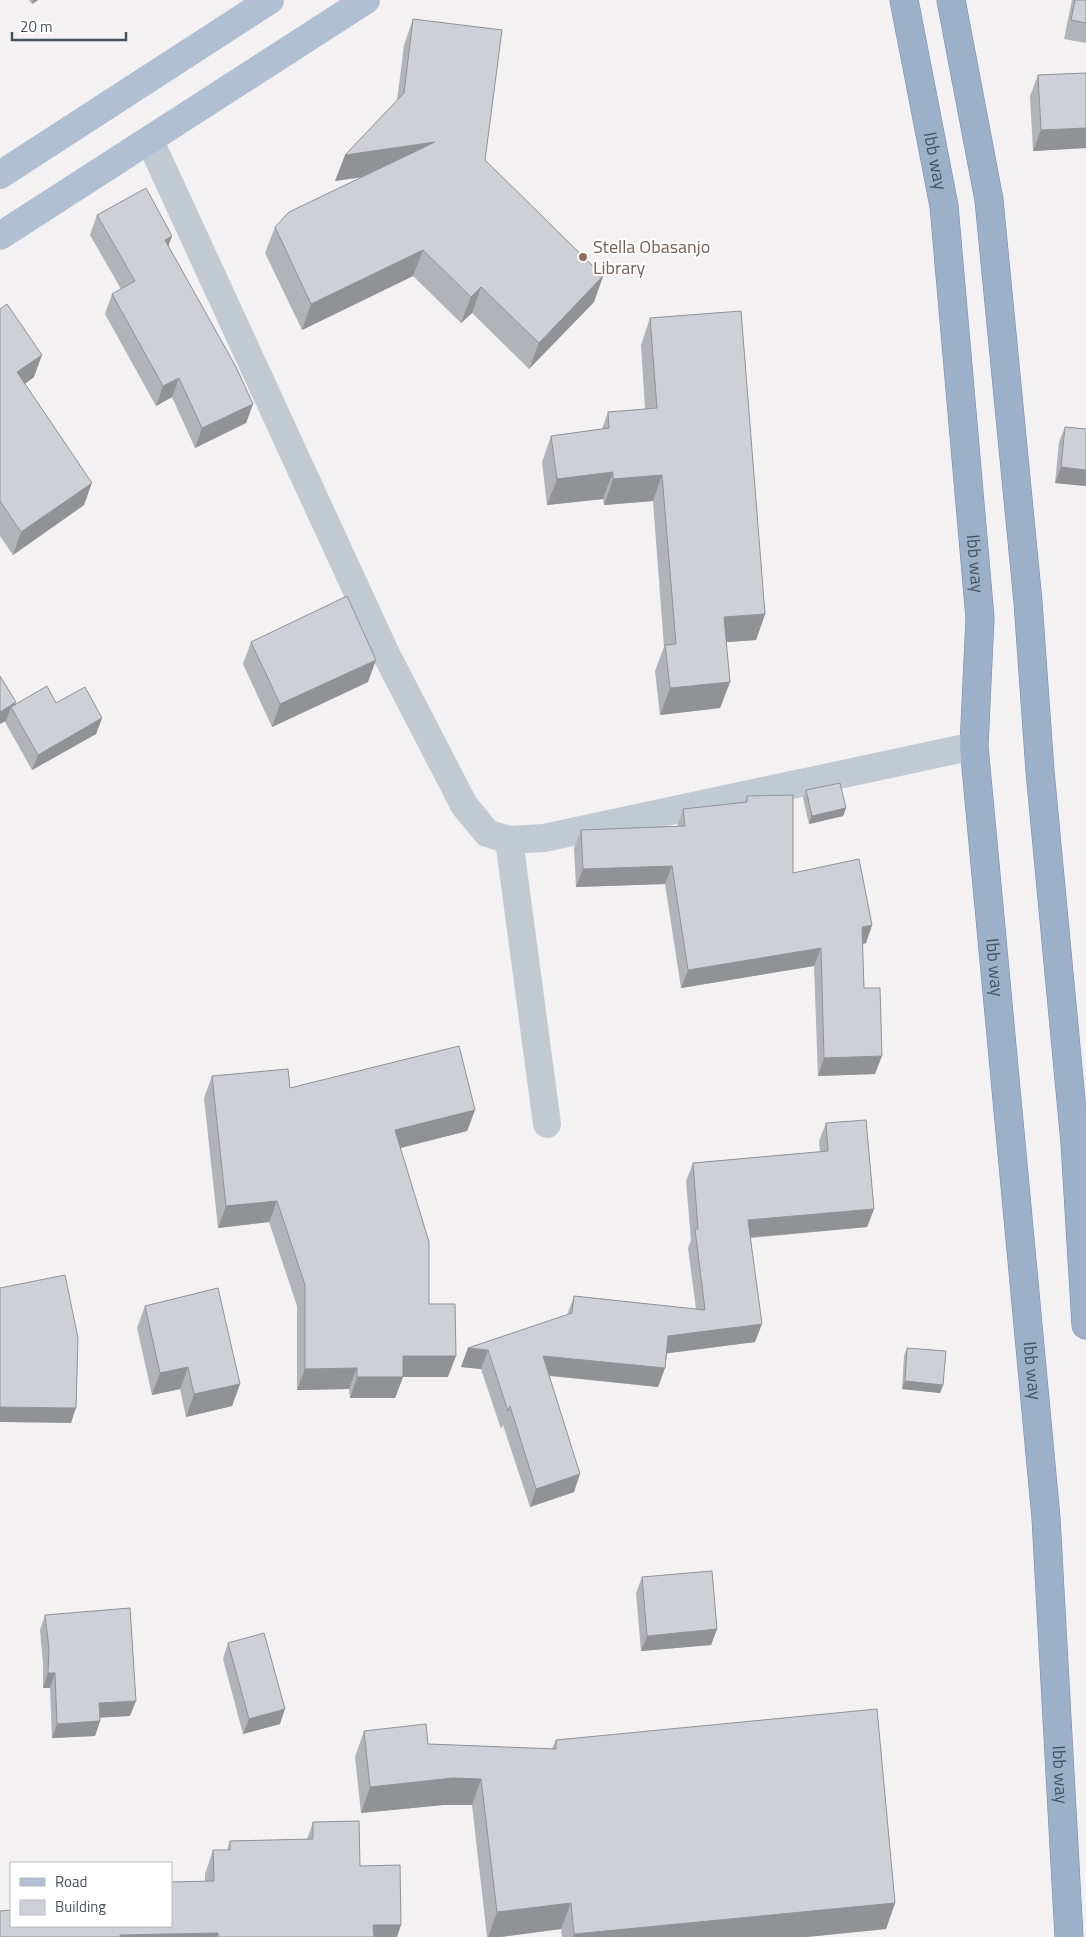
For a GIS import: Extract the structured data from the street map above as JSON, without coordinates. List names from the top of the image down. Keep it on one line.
{"streets":{"highway":["Ibb way"]},"places":["Stella Obasanjo Library"],"legend":["Road","Building"],"scale_bar":"20 m"}
